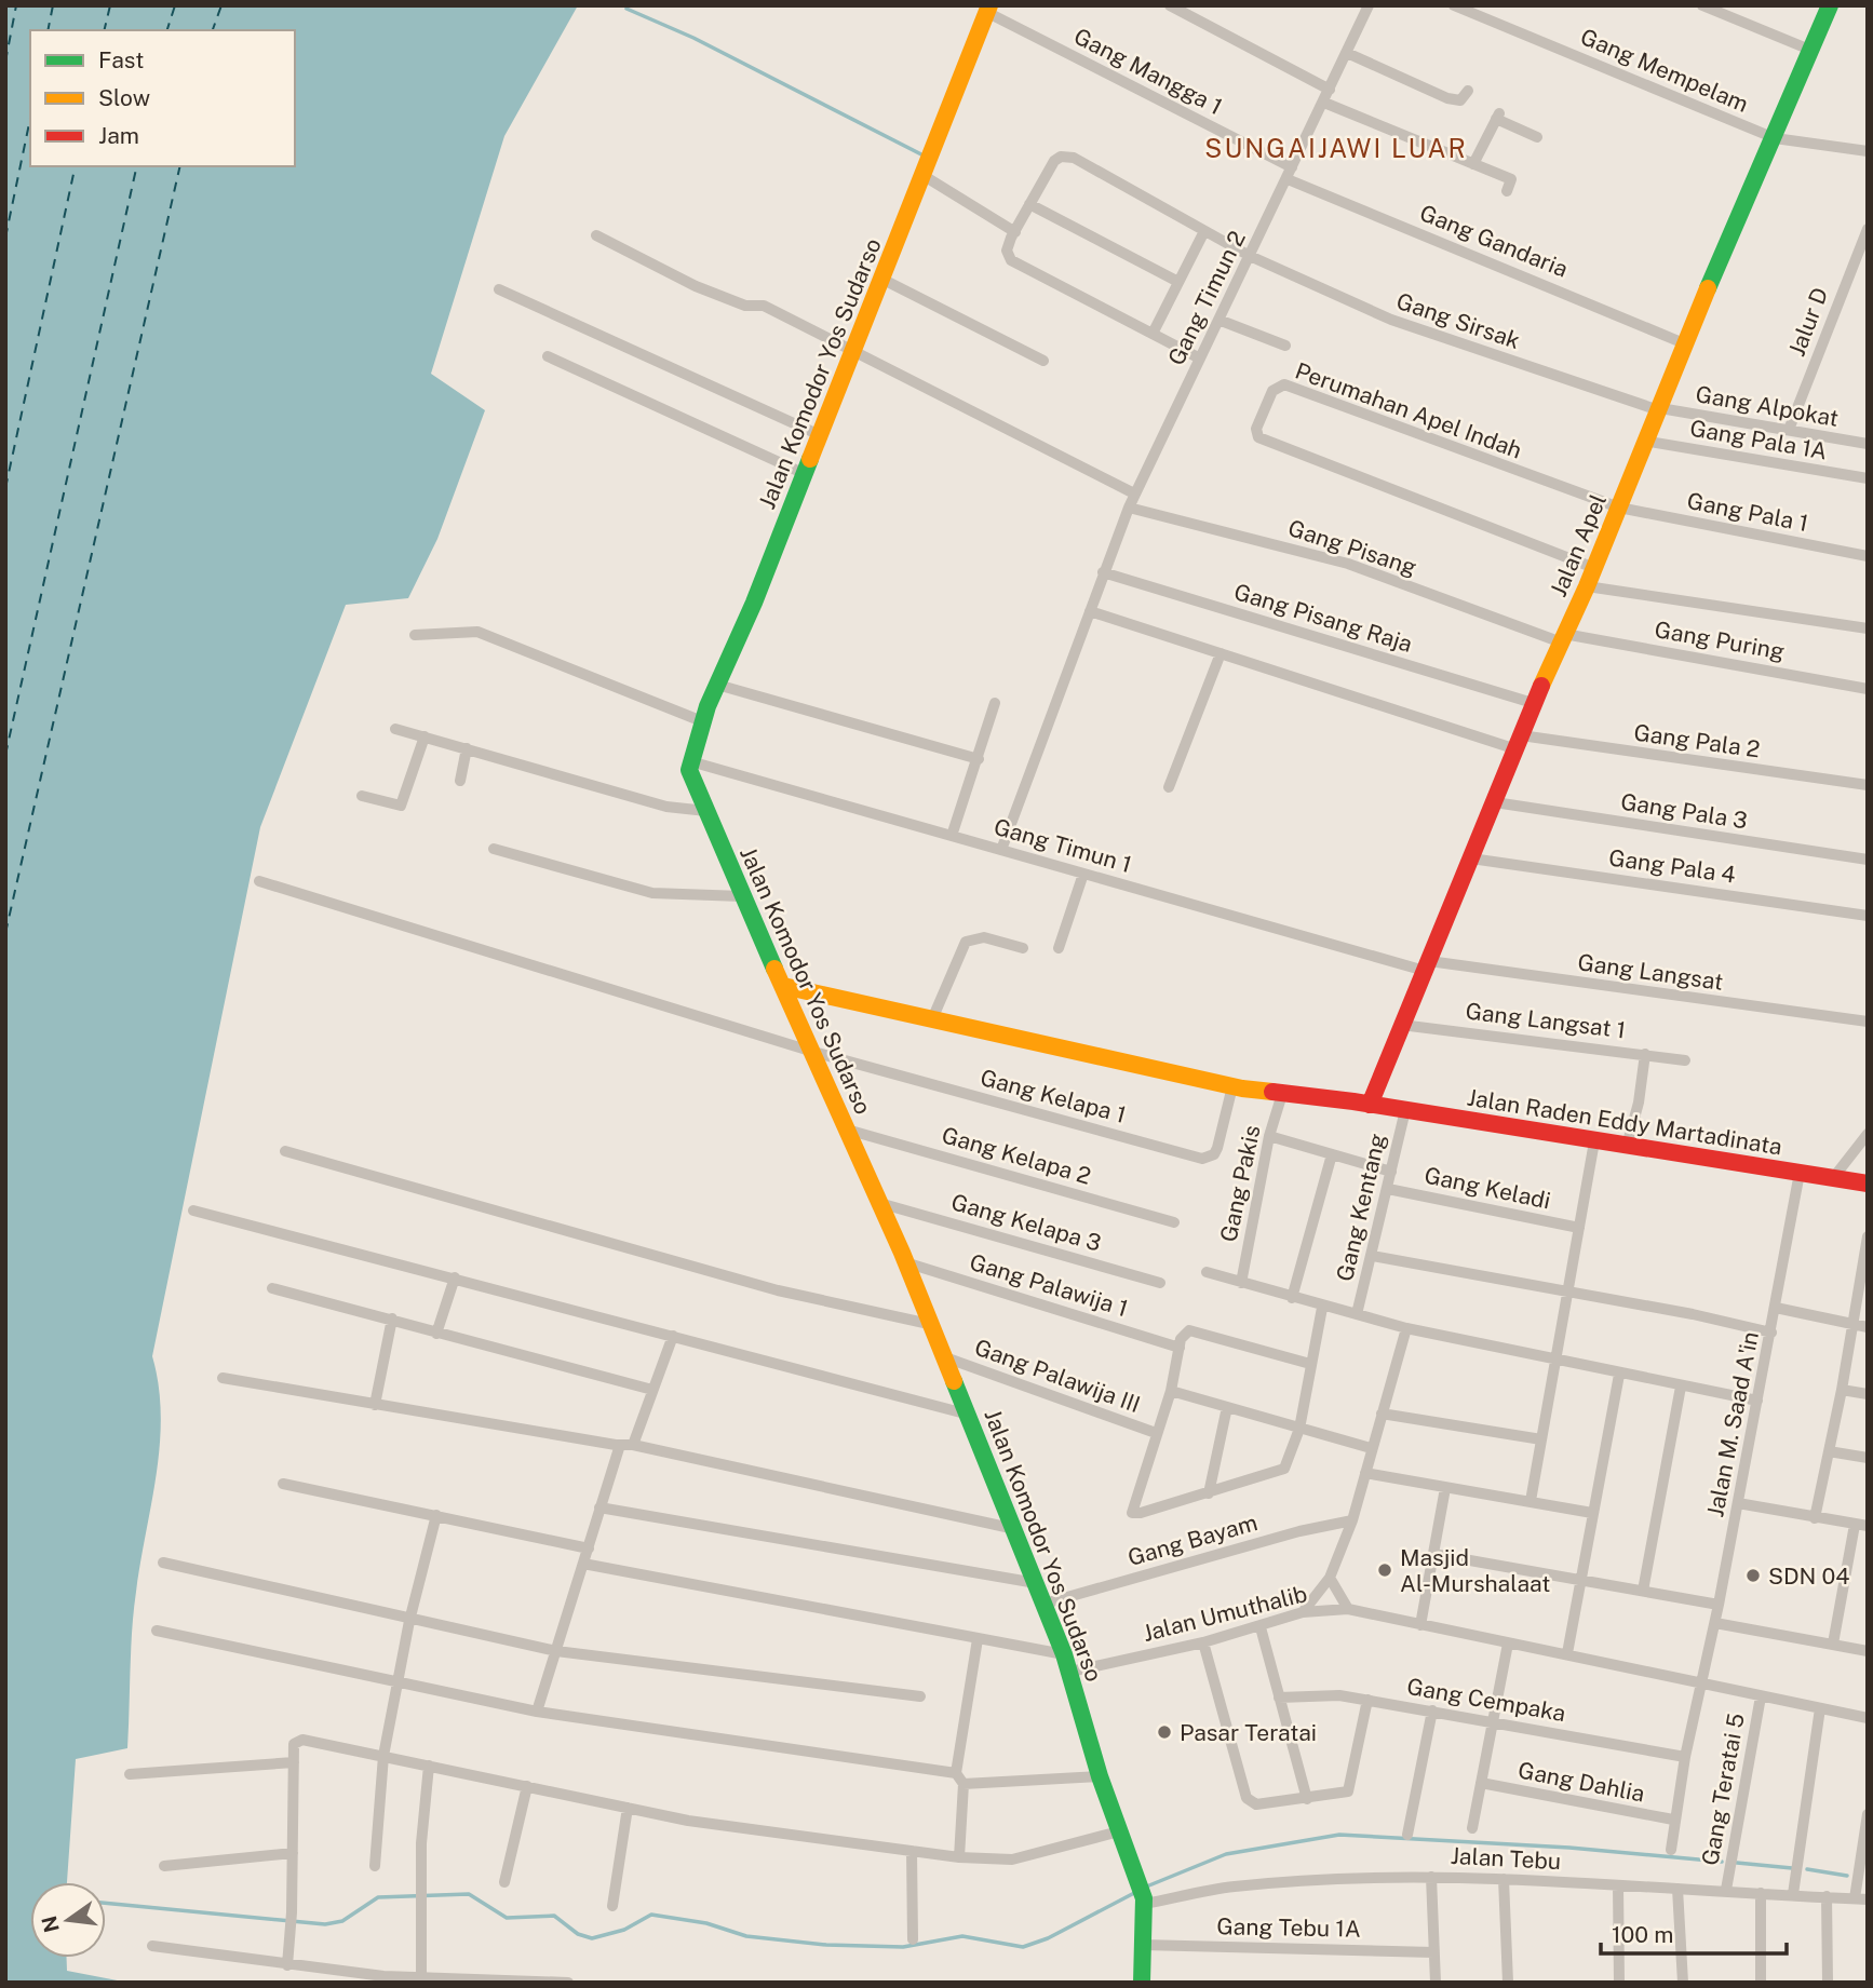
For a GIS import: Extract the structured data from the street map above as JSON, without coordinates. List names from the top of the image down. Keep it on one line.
{"streets":{"street":["Gang Mempelam","Gang Mangga 1","Gang Gandaria","Gang Timun 2","Gang Sirsak","Jalur D","Jalan Komodor Yos Sudarso","Gang Alpokat","Perumahan Apel Indah","Gang Pala 1A","Gang Pala 1","Jalan Apel","Gang Pisang","Gang Pisang Raja","Gang Puring","Gang Pala 2","Gang Pala 3","Gang Timun 1","Gang Pala 4","Gang Langsat","Gang Langsat 1","Gang Kelapa 1","Jalan Raden Eddy Martadinata","Gang Kelapa 2","Gang Pakis","Gang Keladi","Gang Kentang","Gang Kelapa 3","Gang Palawija 1","Gang Palawija III","Jalan M. Saad A'in","Gang Bayam","Jalan Umuthalib","Gang Cempaka","Gang Dahlia","Gang Teratai 5","Jalan Tebu","Gang Tebu 1A"]},"crossings":[["Gang Mempelam","Jalan Apel"],["Gang Mangga 1","Gang Gandaria"],["Gang Mangga 1","Gang Timun 2"],["Gang Mangga 1","Jalan Komodor Yos Sudarso"],["Gang Gandaria","Gang Timun 2"],["Gang Gandaria","Jalan Apel"],["Gang Timun 2","Gang Sirsak"],["Gang Timun 2","Gang Pisang"],["Gang Timun 2","Gang Pisang Raja"],["Gang Timun 2","Gang Timun 1"],["Gang Sirsak","Gang Alpokat"],["Gang Sirsak","Jalan Apel"],["Jalur D","Gang Alpokat"],["Jalan Komodor Yos Sudarso","Gang Timun 1"],["Jalan Komodor Yos Sudarso","Gang Kelapa 1"],["Jalan Komodor Yos Sudarso","Jalan Raden Eddy Martadinata"],["Jalan Komodor Yos Sudarso","Gang Kelapa 2"],["Jalan Komodor Yos Sudarso","Gang Kelapa 3"],["Jalan Komodor Yos Sudarso","Gang Palawija 1"],["Jalan Komodor Yos Sudarso","Gang Palawija III"],["Jalan Komodor Yos Sudarso","Gang Bayam"],["Jalan Komodor Yos Sudarso","Jalan Umuthalib"],["Jalan Komodor Yos Sudarso","Jalan Tebu"],["Jalan Komodor Yos Sudarso","Gang Tebu 1A"],["Gang Alpokat","Jalan Apel"],["Perumahan Apel Indah","Gang Pala 1"],["Perumahan Apel Indah","Jalan Apel"],["Gang Pala 1A","Jalan Apel"],["Gang Pala 1","Jalan Apel"],["Jalan Apel","Gang Pisang"],["Jalan Apel","Gang Pisang Raja"],["Jalan Apel","Gang Puring"],["Jalan Apel","Gang Pala 2"],["Jalan Apel","Gang Pala 3"],["Jalan Apel","Gang Timun 1"],["Jalan Apel","Gang Pala 4"],["Jalan Apel","Gang Langsat"],["Jalan Apel","Gang Langsat 1"],["Jalan Apel","Jalan Raden Eddy Martadinata"],["Gang Pisang","Gang Puring"],["Gang Timun 1","Gang Langsat"],["Gang Kelapa 1","Jalan Raden Eddy Martadinata"],["Jalan Raden Eddy Martadinata","Gang Pakis"],["Jalan Raden Eddy Martadinata","Gang Kentang"],["Jalan Raden Eddy Martadinata","Jalan M. Saad A'in"],["Gang Keladi","Gang Kentang"],["Jalan M. Saad A'in","Jalan Umuthalib"],["Jalan M. Saad A'in","Gang Cempaka"],["Jalan M. Saad A'in","Gang Dahlia"],["Jalan Umuthalib","Gang Teratai 5"],["Gang Teratai 5","Jalan Tebu"]],"districts":["SUNGAIJAWI LUAR"],"places":["Masjid Al-Murshalaat","SDN 04","Pasar Teratai"],"legend":["Fast","Slow","Jam"],"scale_bar":"100 m","north":"left"}
